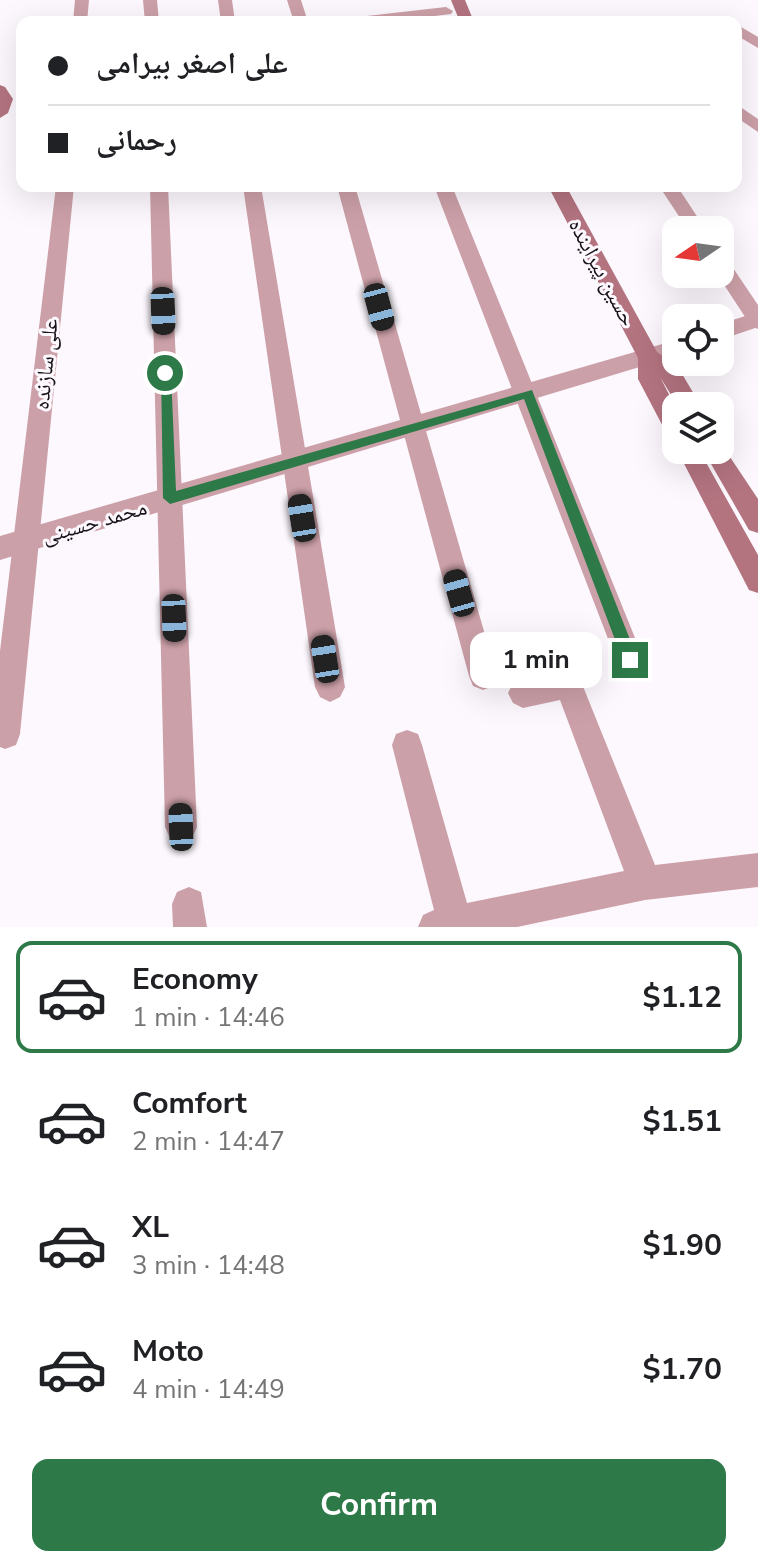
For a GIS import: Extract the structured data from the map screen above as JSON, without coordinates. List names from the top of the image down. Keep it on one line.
{"streets":{"main road":["حسین پیراینده"],"street":["علی سازنده","محمد حسینی"]},"crossings":[["حسین پیراینده","محمد حسینی"],["علی سازنده","محمد حسینی"]],"north":"left","page":{"banner":["علی اصغر بیرامی","رحمانی"],"bubble":"1 min","list":[{"name":"Economy","note":"1 min · 14:46","value":"$1.12"},{"name":"Comfort","note":"2 min · 14:47","value":"$1.51"},{"name":"XL","note":"3 min · 14:48","value":"$1.90"},{"name":"Moto","note":"4 min · 14:49","value":"$1.70"}],"buttons":"Confirm"}}
